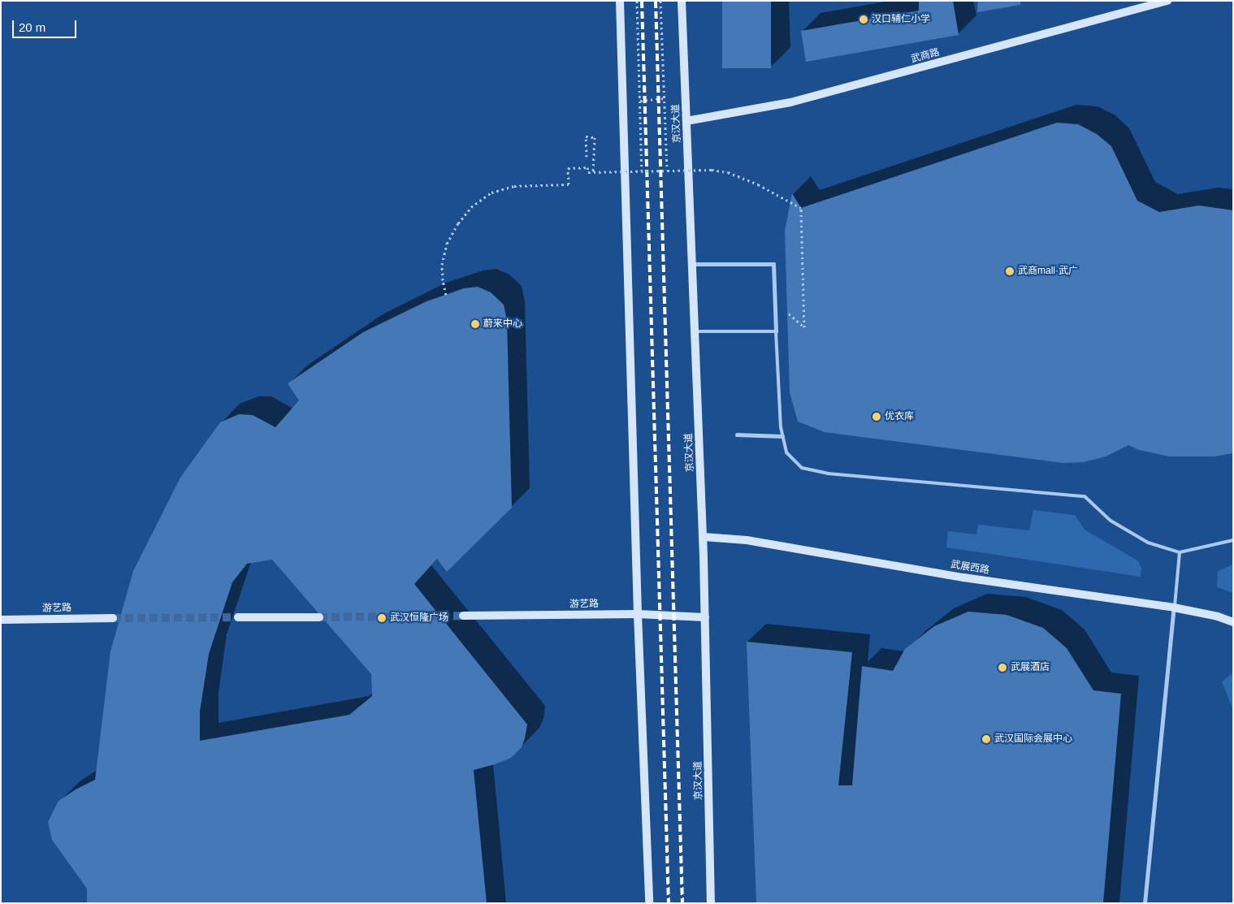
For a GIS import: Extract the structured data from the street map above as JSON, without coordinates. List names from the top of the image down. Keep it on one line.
{"streets":{"main road":["武商路","京汉大道","武展西路","游艺路"]},"crossings":[["武商路","京汉大道"],["京汉大道","武展西路"],["京汉大道","游艺路"]],"places":["汉口辅仁小学","武商mall·武广","蔚来中心","优衣库","武汉恒隆广场","武展酒店","武汉国际会展中心"],"scale_bar":"20 m"}
